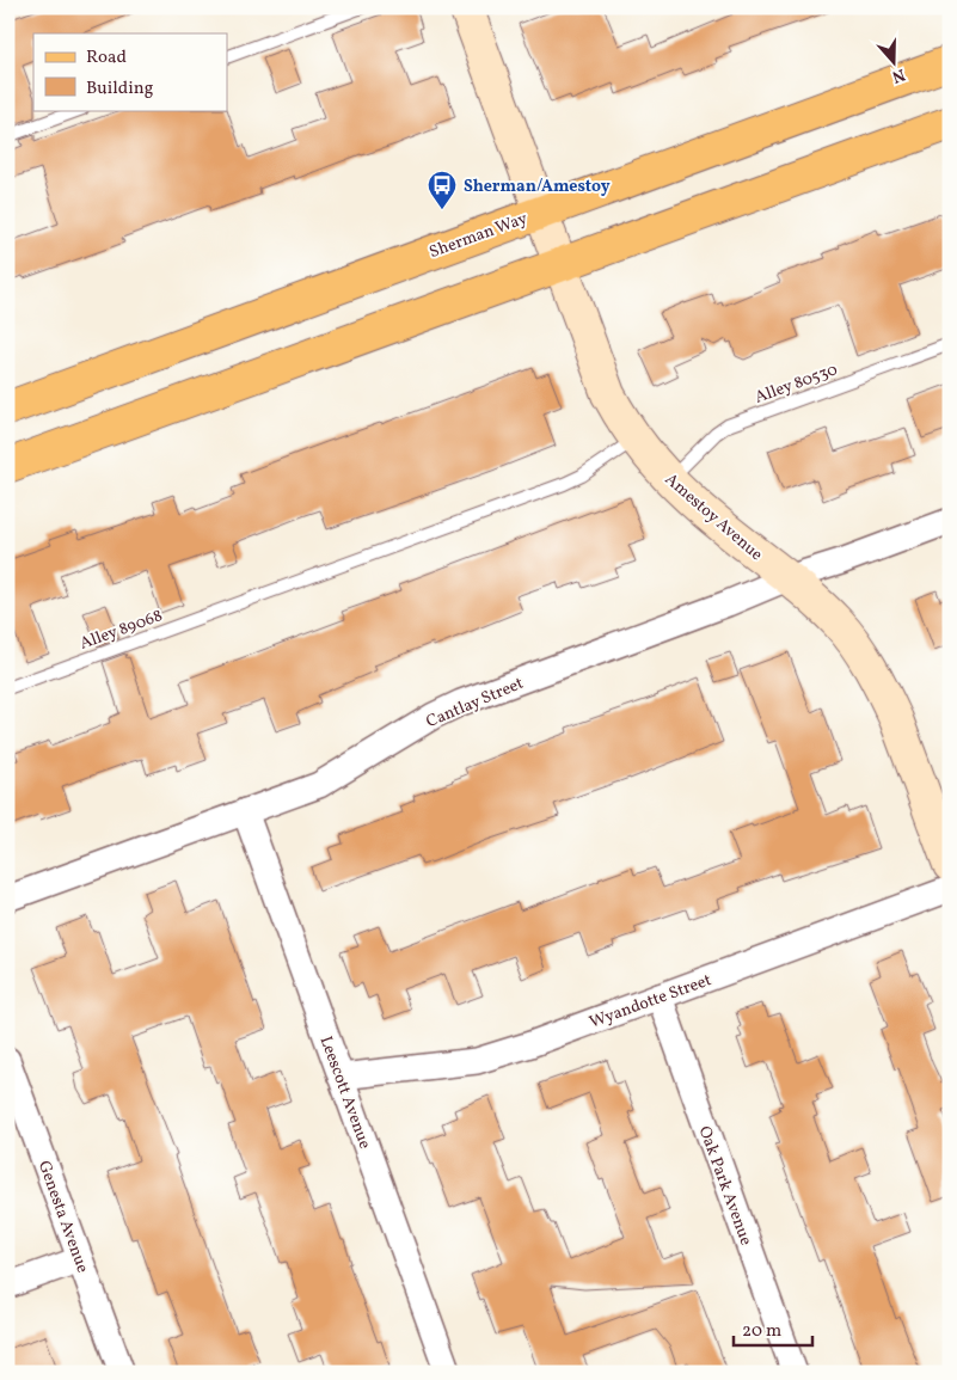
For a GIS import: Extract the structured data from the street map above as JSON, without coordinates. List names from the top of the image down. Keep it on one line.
{"streets":{"main road":["Sherman Way"],"street":["Amestoy Avenue","Cantlay Street","Wyandotte Street","Leescott Avenue","Oak Park Avenue","Genesta Avenue"],"lane":["Alley 80530","Alley 89068"]},"crossings":[["Sherman Way","Amestoy Avenue"],["Alley 80530","Amestoy Avenue"],["Amestoy Avenue","Alley 89068"],["Amestoy Avenue","Cantlay Street"],["Cantlay Street","Leescott Avenue"],["Wyandotte Street","Leescott Avenue"],["Wyandotte Street","Oak Park Avenue"]],"places":{"bus stop":["Sherman/Amestoy"]},"legend":["Road","Building"],"scale_bar":"20 m","north":"bottom"}
